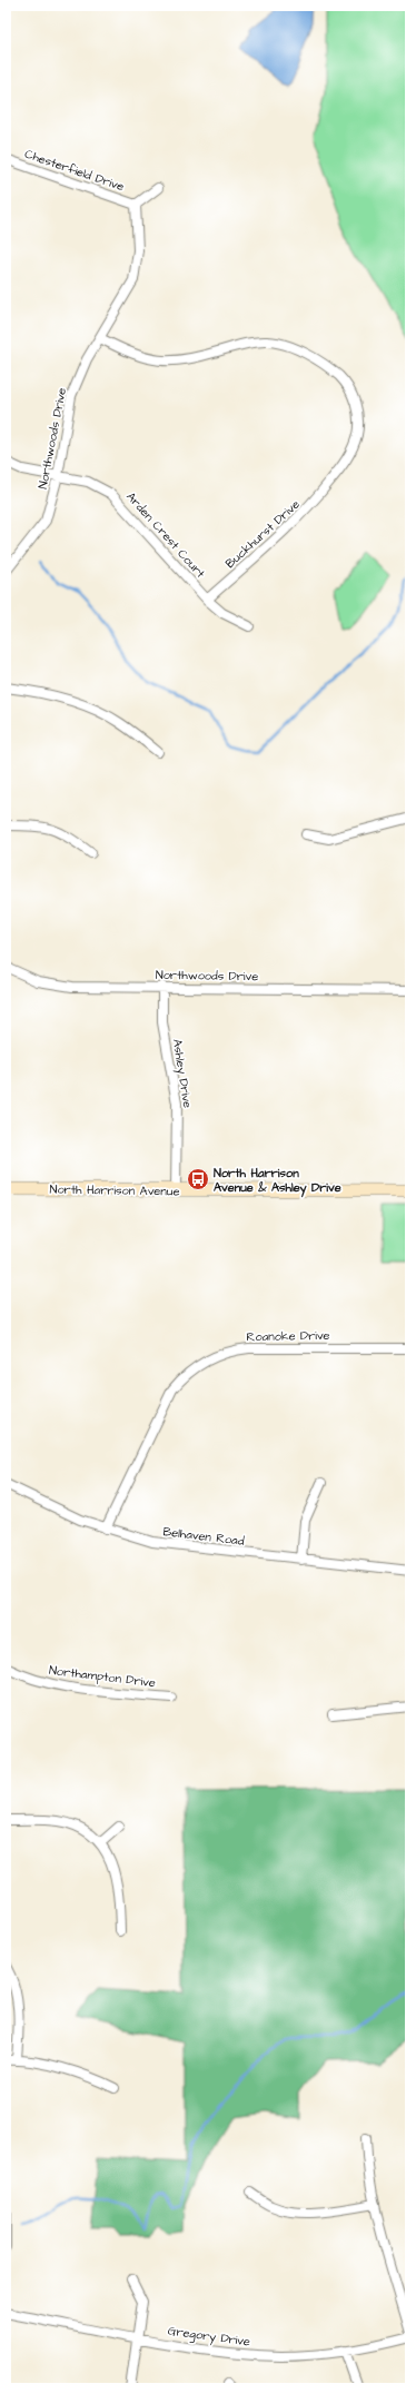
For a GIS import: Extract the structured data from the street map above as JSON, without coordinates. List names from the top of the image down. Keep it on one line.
{"streets":{"main road":["North Harrison Avenue"],"street":["Chesterfield Drive","Northwoods Drive","Buckhurst Drive","Arden Crest Court","Ashley Drive","Roanoke Drive","Belhaven Road","Northampton Drive","Gregory Drive"]},"crossings":[["Chesterfield Drive","Northwoods Drive"],["Northwoods Drive","Buckhurst Drive"],["Northwoods Drive","Arden Crest Court"],["Northwoods Drive","Ashley Drive"],["Buckhurst Drive","Arden Crest Court"],["Ashley Drive","North Harrison Avenue"],["Roanoke Drive","Belhaven Road"]],"places":{"bus stop":["North Harrison Avenue & Ashley Drive"]}}
